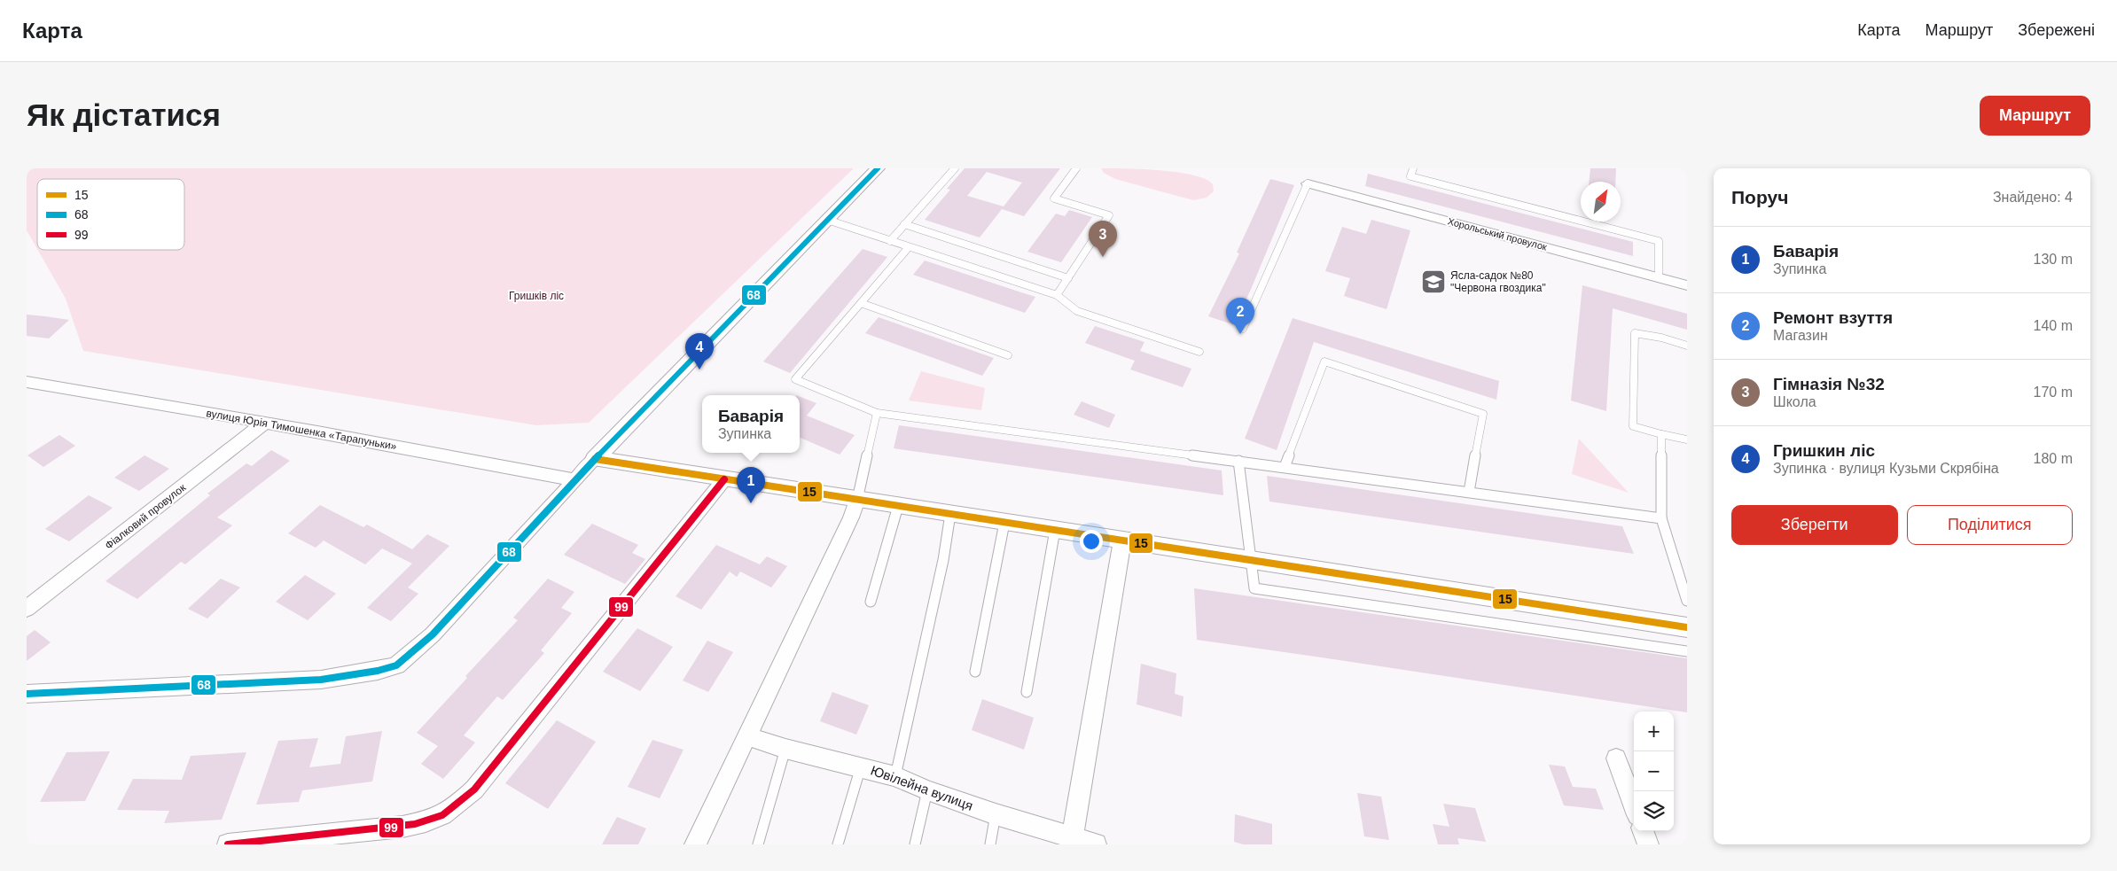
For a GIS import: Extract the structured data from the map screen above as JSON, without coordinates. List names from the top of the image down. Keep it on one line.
{"streets":{"street":["Хорольський провулок","вулиця Юрія Тимошенка «Тарапуньки»","Фіалковий провулок","Ювілейна вулиця"]},"crossings":[["вулиця Юрія Тимошенка «Тарапуньки»","Фіалковий провулок"]],"parks":["Гришків ліс"],"places":{"school or university":["Ясла-садок №80 \"Червона гвоздика\""]},"lines":["transit line 68","transit line 15","transit line 99"],"legend":["15","68","99"],"north":"top right","page":{"header":"Карта","nav":["Карта","Маршрут","Збережені"],"buttons":["Маршрут",["Зберегти","Поділитися"]],"title":"Як дістатися","heading":["Поруч","Знайдено: 4"],"pins":["3","2","4","1"],"list":[{"mark":"1","name":"Баварія","note":"Зупинка","value":"130 m"},{"mark":"2","name":"Ремонт взуття","note":"Магазин","value":"140 m"},{"mark":"3","name":"Гімназія №32","note":"Школа","value":"170 m"},{"mark":"4","name":"Гришкин ліс","note":"Зупинка · вулиця Кузьми Скрябіна","value":"180 m"}],"popup":["Баварія","Зупинка"],"map_buttons":["+","−"]}}
